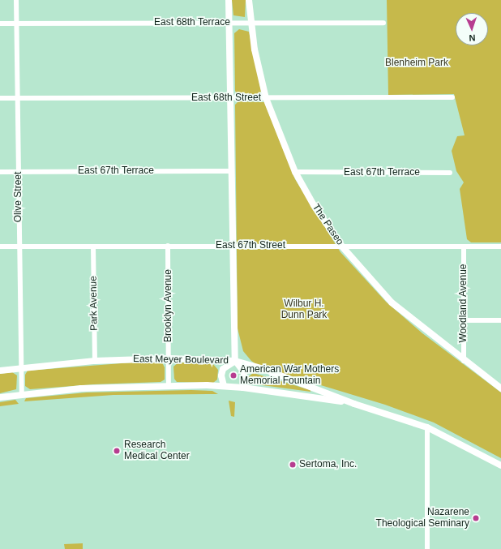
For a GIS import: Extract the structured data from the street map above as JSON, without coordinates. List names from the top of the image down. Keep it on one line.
{"streets":{"main road":["The Paseo","East Meyer Boulevard"],"street":["East 68th Terrace","East 68th Street","East 67th Terrace","Olive Street","East 67th Street","Park Avenue","Woodland Avenue","Brooklyn Avenue"]},"crossings":[["East 68th Terrace","Olive Street"],["East 68th Terrace","The Paseo"],["East 68th Street","Olive Street"],["East 68th Street","The Paseo"],["East 67th Terrace","Olive Street"],["East 67th Terrace","The Paseo"],["Olive Street","East 67th Street"],["Olive Street","East Meyer Boulevard"],["The Paseo","East 67th Street"],["The Paseo","Woodland Avenue"],["East 67th Street","Park Avenue"],["East 67th Street","Woodland Avenue"],["East 67th Street","Brooklyn Avenue"],["Park Avenue","East Meyer Boulevard"],["Brooklyn Avenue","East Meyer Boulevard"]],"parks":["Blenheim Park","Wilbur H. Dunn Park"],"places":["American War Mothers Memorial Fountain","Research Medical Center","Sertoma, Inc.","Nazarene Theological Seminary"],"north":"bottom"}
